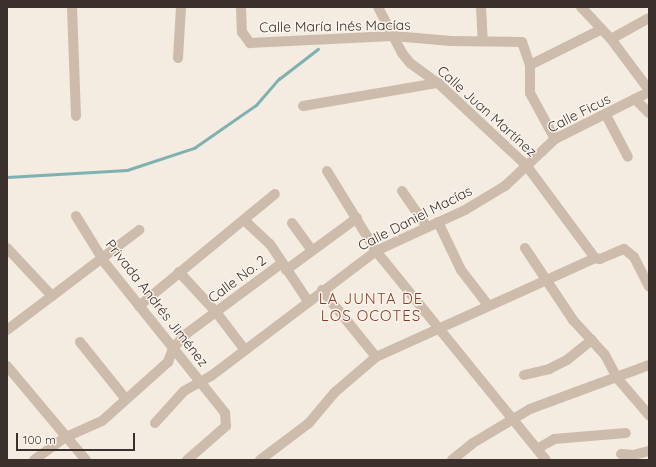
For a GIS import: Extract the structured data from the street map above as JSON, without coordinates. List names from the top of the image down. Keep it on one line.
{"streets":{"street":["Calle María Inés Macías","Calle Juan Martínez","Calle Ficus","Calle Daniel Macías","Calle No. 2","Privada Andrés Jiménez"]},"crossings":[["Calle María Inés Macías","Calle Juan Martínez"],["Calle Juan Martínez","Calle Ficus"],["Calle Juan Martínez","Calle Daniel Macías"],["Calle Ficus","Calle Daniel Macías"],["Calle Daniel Macías","Calle No. 2"],["Calle Daniel Macías","Privada Andrés Jiménez"],["Calle No. 2","Privada Andrés Jiménez"]],"districts":["LA JUNTA DE LOS OCOTES"],"scale_bar":"100 m"}
